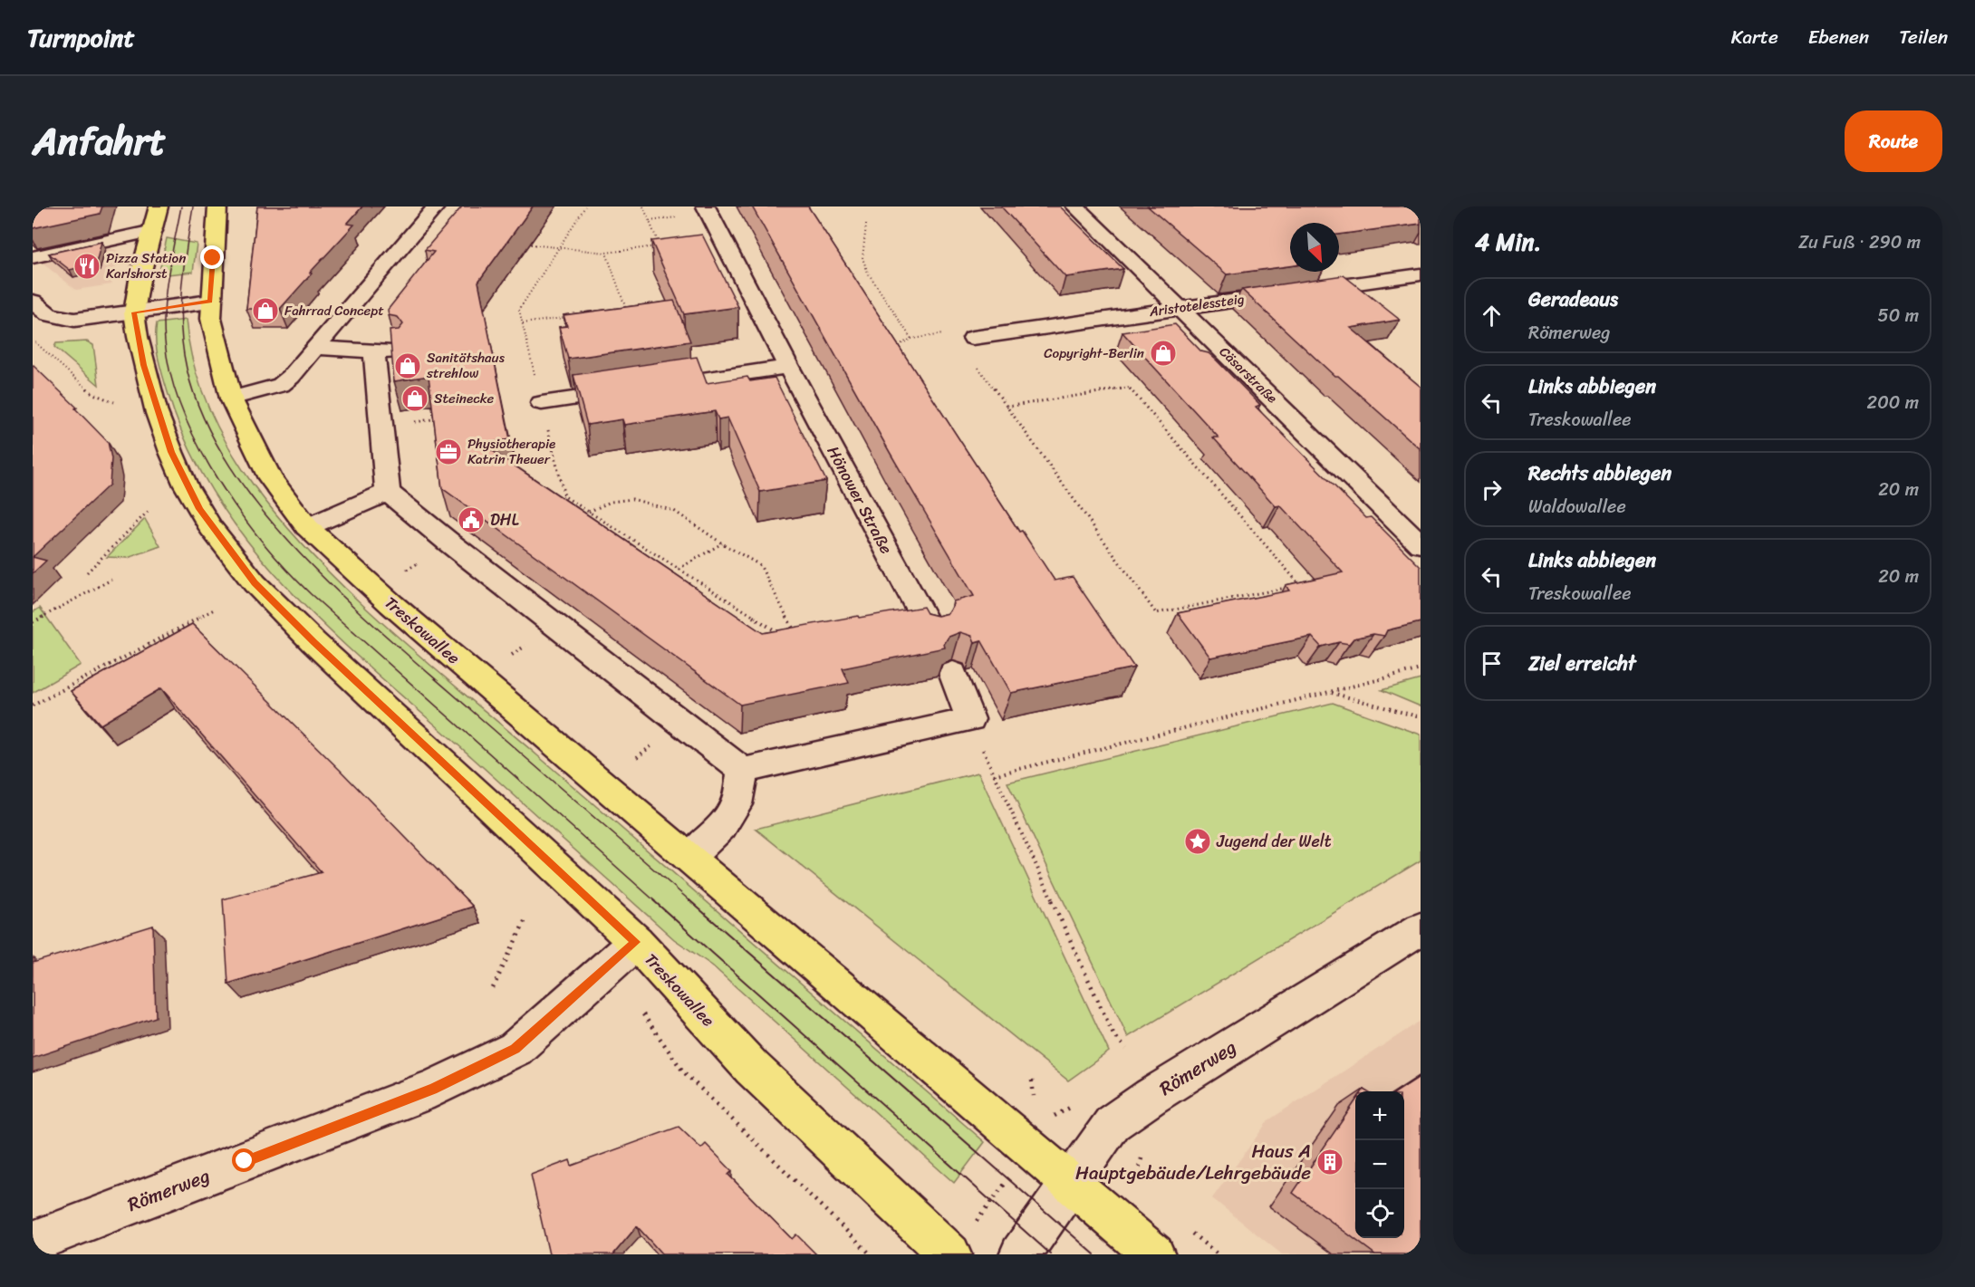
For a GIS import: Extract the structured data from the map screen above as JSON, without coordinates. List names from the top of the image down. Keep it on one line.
{"streets":{"main road":["Treskowallee"],"street":["Aristotelessteig","Cäsarstraße","Hönower Straße","Römerweg"]},"crossings":[["Aristotelessteig","Cäsarstraße"],["Treskowallee","Römerweg"]],"places":{"restaurant":["Pizza Station Karlshorst"],"shop":["Fahrrad Concept","Copyright-Berlin","Sanitätshaus strehlow","Steinecke"],"office":["Physiotherapie Katrin Theuer"],"public building":["DHL"],"place":["Jugend der Welt"],"building":["Haus A Hauptgebäude/Lehrgebäude"]},"north":"bottom right","page":{"header":"Turnpoint","nav":["Karte","Ebenen","Teilen"],"title":"Anfahrt","buttons":"Route","heading":["4 Min.","Zu Fuß · 290 m"],"list":[["Geradeaus","Römerweg","50 m"],["Links abbiegen","Treskowallee","200 m"],["Rechts abbiegen","Waldowallee","20 m"],["Links abbiegen","Treskowallee","20 m"],"Ziel erreicht"],"map_buttons":["+","−"]}}
